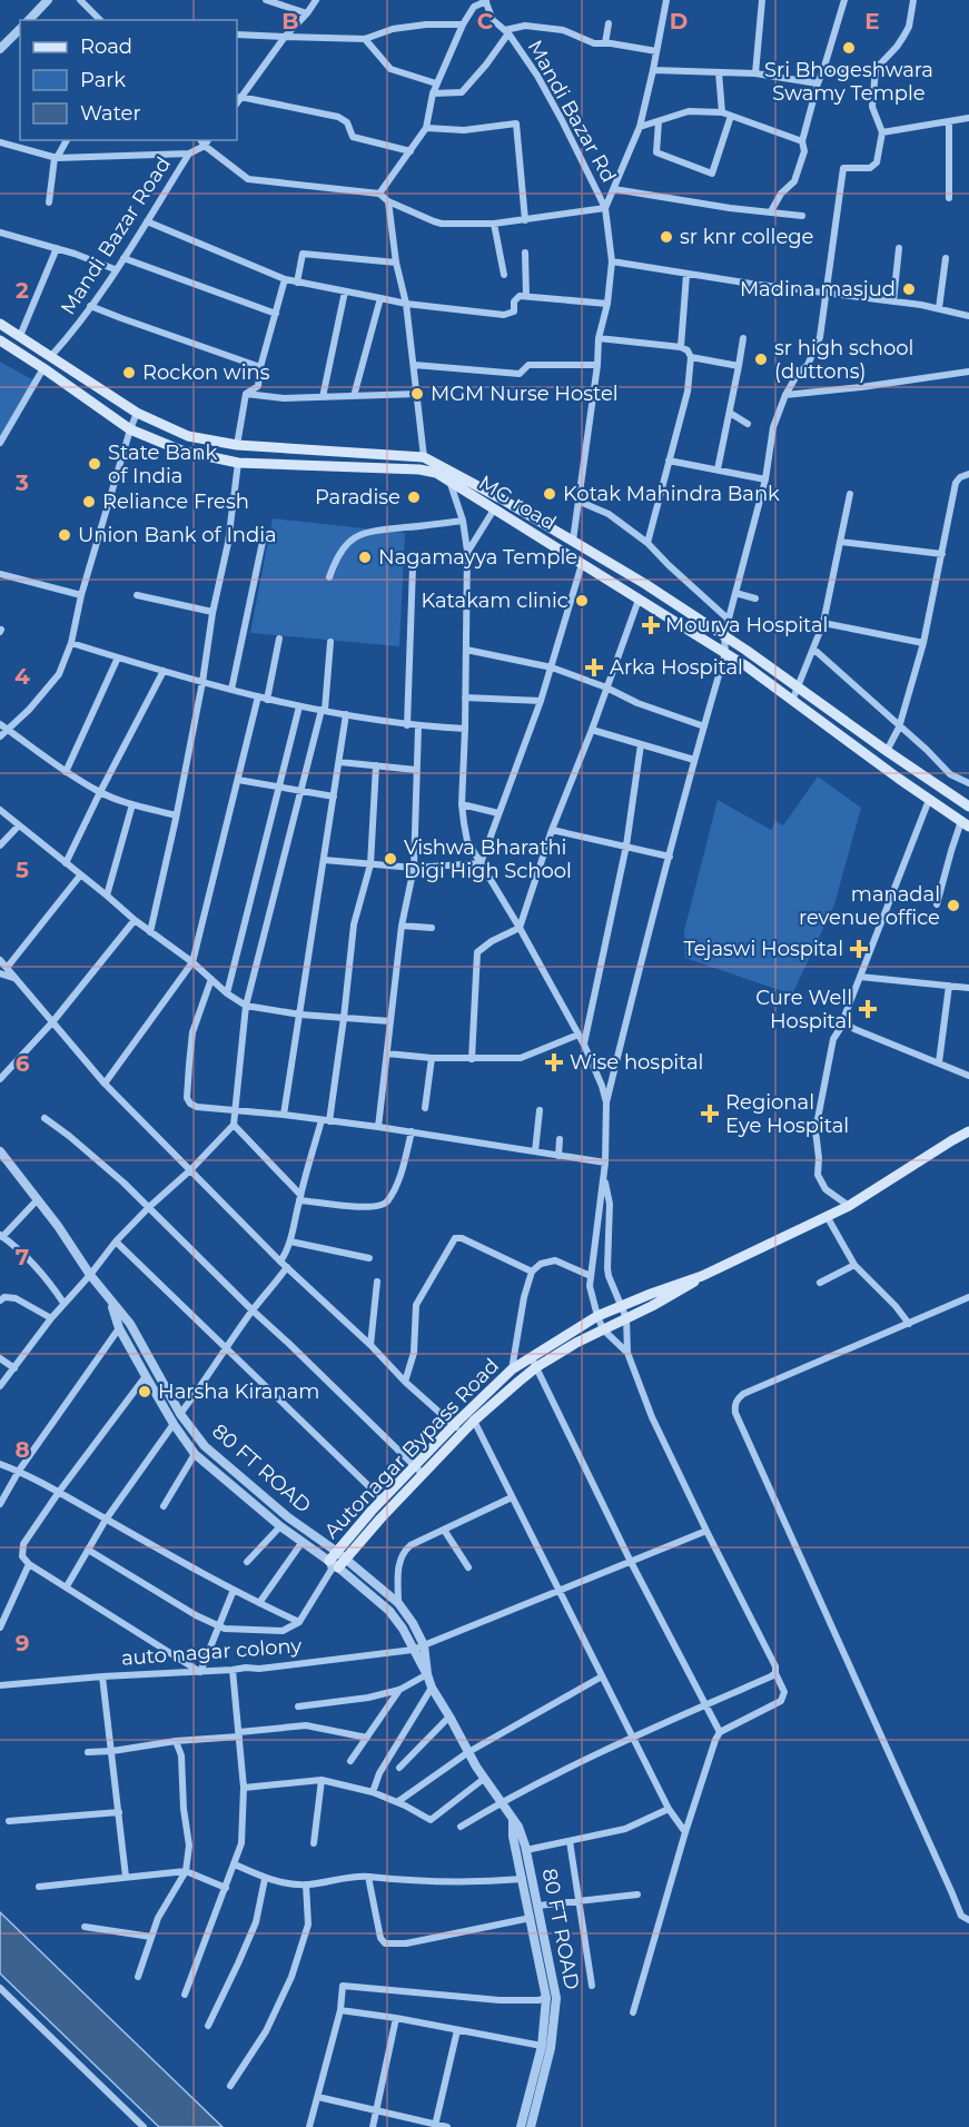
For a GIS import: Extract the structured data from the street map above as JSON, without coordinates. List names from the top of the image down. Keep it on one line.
{"streets":{"main road":["MG road","Autonagar Bypass Road"],"street":["Mandi Bazar Rd","Mandi Bazar Road","80 FT ROAD","auto nagar colony"]},"crossings":[["Mandi Bazar Road","MG road"],["Autonagar Bypass Road","80 FT ROAD"],["80 FT ROAD","auto nagar colony"]],"places":{"other":["Sri Bhogeshwara Swamy Temple","sr knr college","Madina masjud","sr high school (duttons)","Rockon wins","MGM Nurse Hostel","State Bank of India","Kotak Mahindra Bank","Paradise","Reliance Fresh","Union Bank of India","Nagamayya Temple","Katakam clinic","Vishwa Bharathi Digi High School","manadal revenue office","Harsha Kiranam"],"health":["Mourya Hospital","Arka Hospital","Tejaswi Hospital","Cure Well Hospital","Wise hospital","Regional Eye Hospital"]},"legend":["Road","Park","Water"],"grid":{"columns":["B","C","D","E"],"rows":["2","3","4","5","6","7","8","9"]}}
